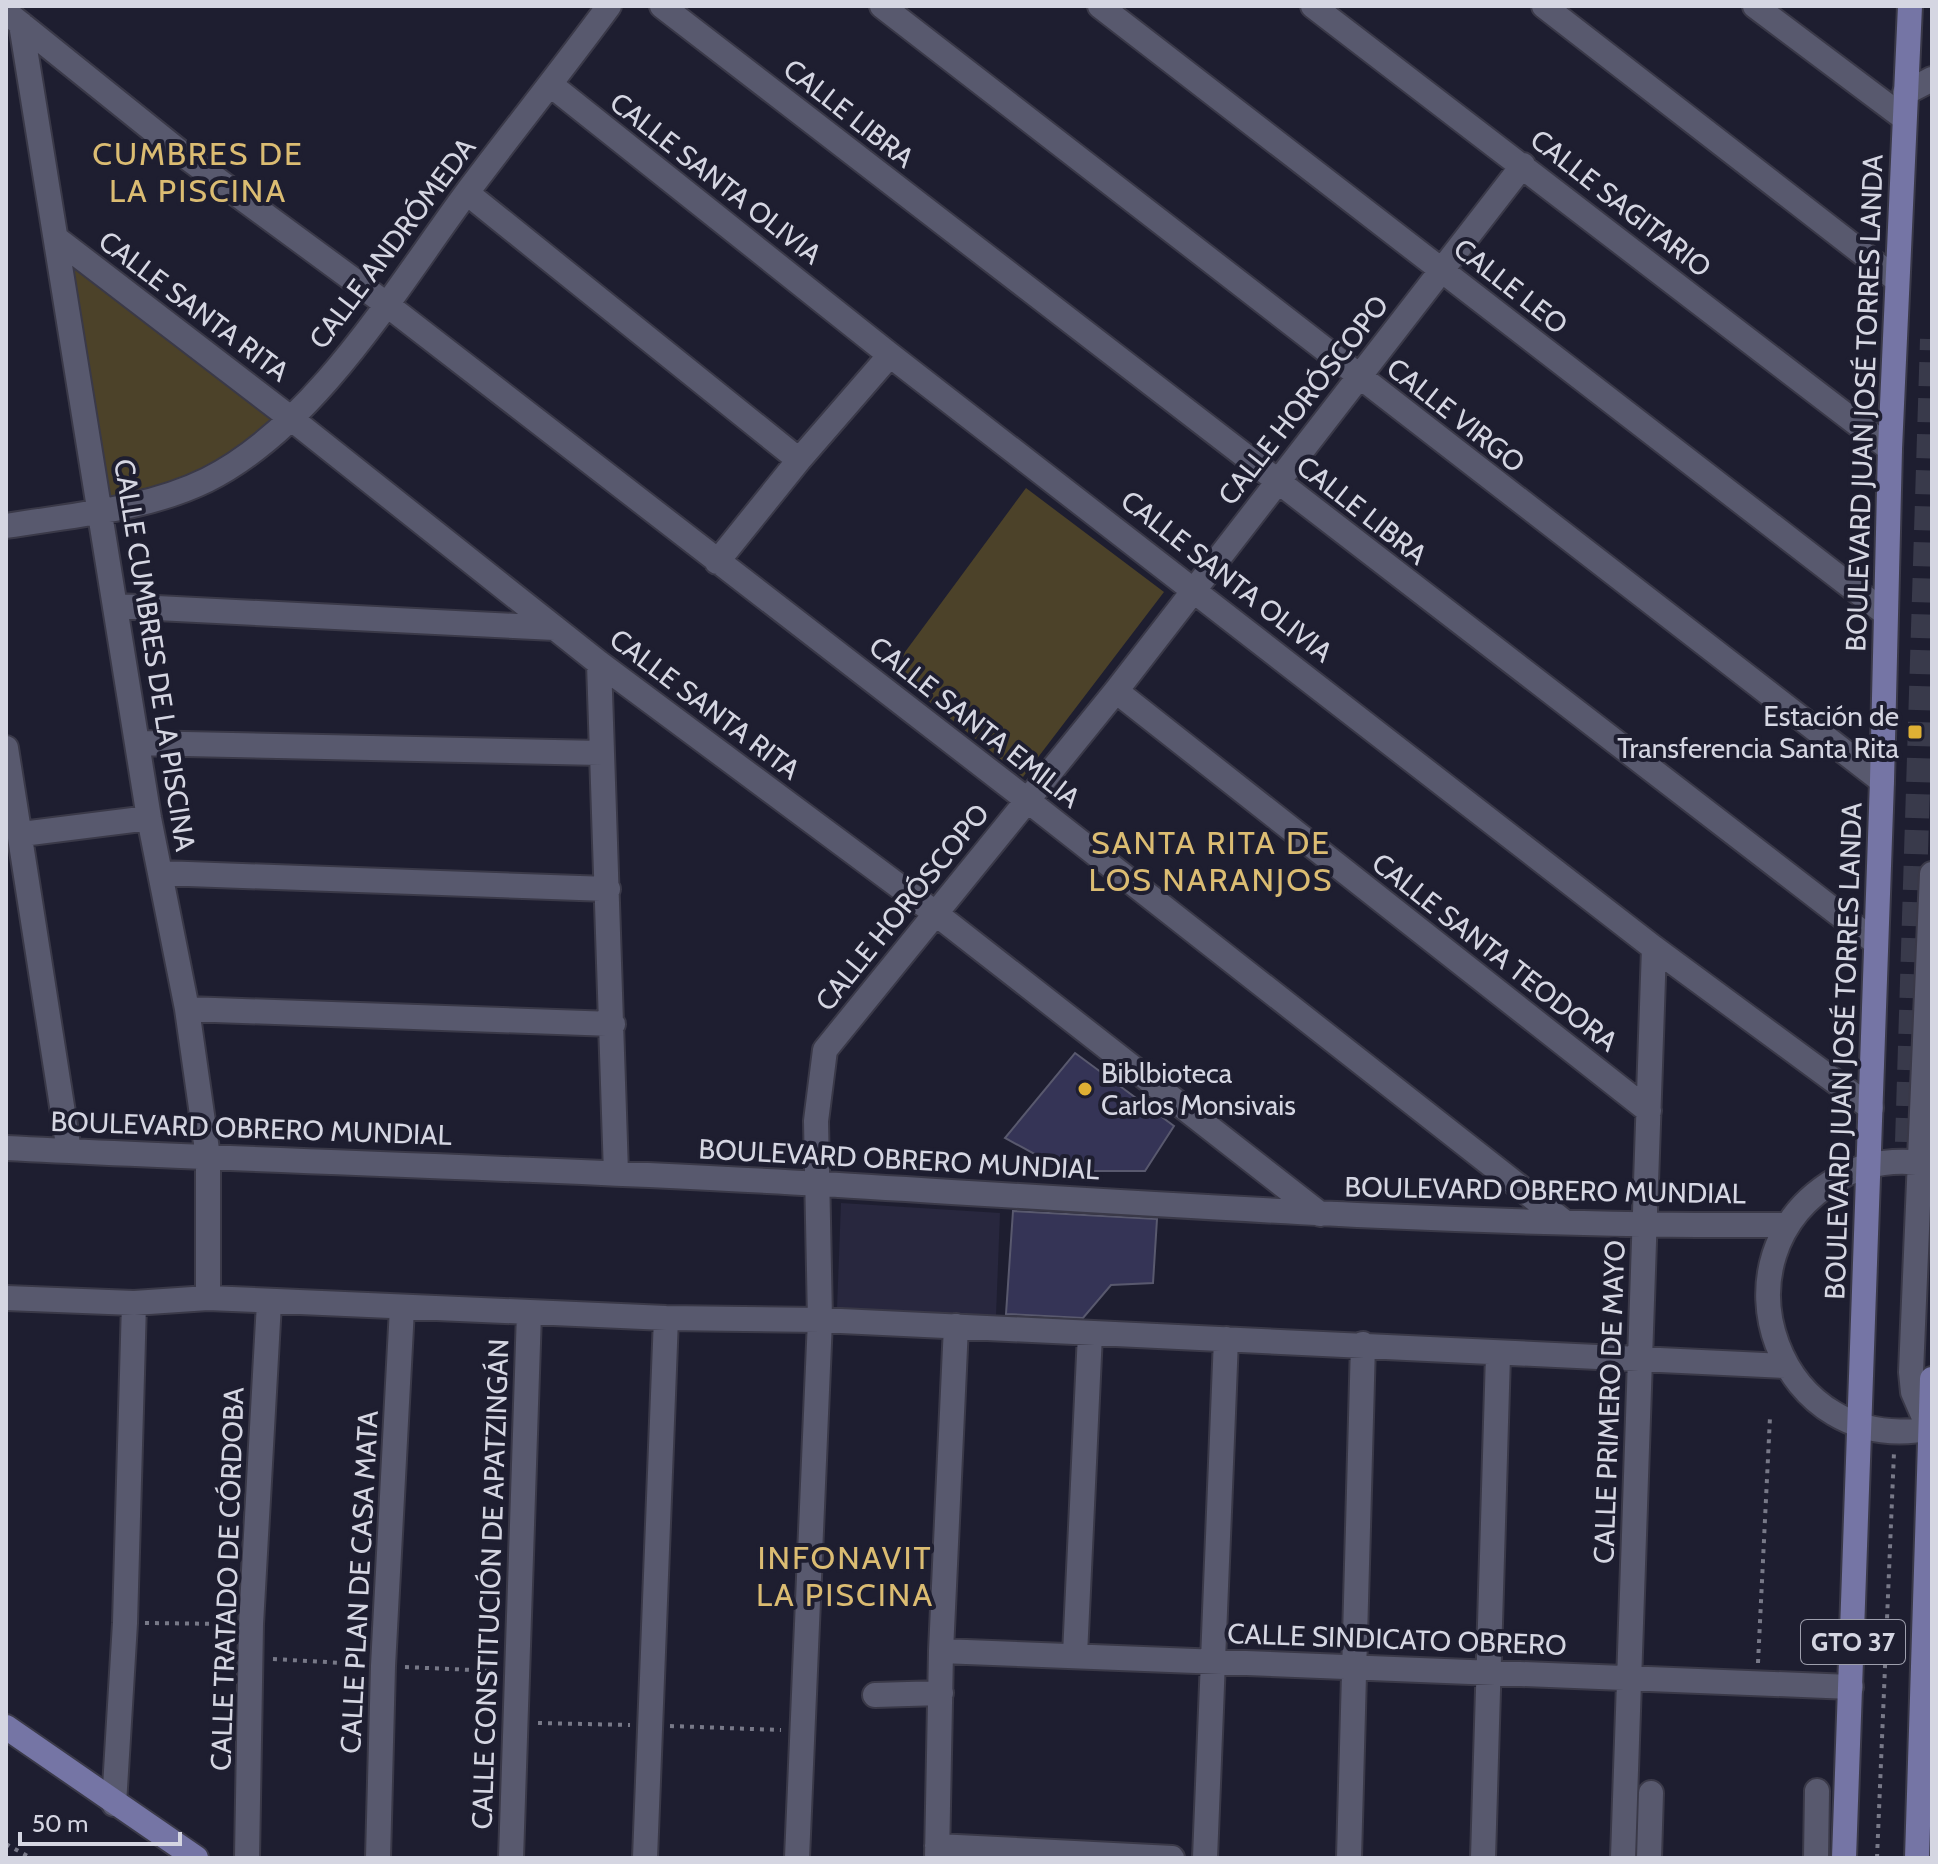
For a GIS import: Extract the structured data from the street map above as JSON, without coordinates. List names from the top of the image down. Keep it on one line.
{"streets":{"main road":["BOULEVARD JUAN JOSÉ TORRES LANDA","GTO 37"],"street":["CALLE LIBRA","CALLE SANTA OLIVIA","CALLE SAGITARIO","CALLE ANDRÓMEDA","CALLE LEO","CALLE SANTA RITA","CALLE HORÓSCOPO","CALLE VIRGO","CALLE CUMBRES DE LA PISCINA","CALLE SANTA EMILIA","CALLE SANTA TEODORA","BOULEVARD OBRERO MUNDIAL","CALLE PRIMERO DE MAYO","CALLE TRATADO DE CÓRDOBA","CALLE PLAN DE CASA MATA","CALLE CONSTITUCIÓN DE APATZINGÁN","CALLE SINDICATO OBRERO"]},"crossings":[["CALLE LIBRA","CALLE HORÓSCOPO"],["CALLE LIBRA","BOULEVARD JUAN JOSÉ TORRES LANDA"],["CALLE SANTA OLIVIA","CALLE ANDRÓMEDA"],["CALLE SANTA OLIVIA","CALLE HORÓSCOPO"],["CALLE SANTA OLIVIA","BOULEVARD JUAN JOSÉ TORRES LANDA"],["CALLE SANTA OLIVIA","CALLE PRIMERO DE MAYO"],["CALLE SAGITARIO","CALLE HORÓSCOPO"],["CALLE SAGITARIO","BOULEVARD JUAN JOSÉ TORRES LANDA"],["CALLE ANDRÓMEDA","CALLE SANTA RITA"],["CALLE ANDRÓMEDA","CALLE CUMBRES DE LA PISCINA"],["CALLE ANDRÓMEDA","CALLE SANTA EMILIA"],["CALLE LEO","CALLE HORÓSCOPO"],["CALLE LEO","BOULEVARD JUAN JOSÉ TORRES LANDA"],["CALLE SANTA RITA","CALLE HORÓSCOPO"],["CALLE SANTA RITA","CALLE CUMBRES DE LA PISCINA"],["CALLE SANTA RITA","BOULEVARD OBRERO MUNDIAL"],["CALLE HORÓSCOPO","CALLE VIRGO"],["CALLE HORÓSCOPO","CALLE SANTA EMILIA"],["CALLE HORÓSCOPO","CALLE SANTA TEODORA"],["CALLE HORÓSCOPO","BOULEVARD OBRERO MUNDIAL"],["BOULEVARD JUAN JOSÉ TORRES LANDA","CALLE VIRGO"],["BOULEVARD JUAN JOSÉ TORRES LANDA","CALLE SINDICATO OBRERO"],["CALLE CUMBRES DE LA PISCINA","CALLE SANTA EMILIA"],["CALLE CUMBRES DE LA PISCINA","BOULEVARD OBRERO MUNDIAL"],["CALLE SANTA EMILIA","BOULEVARD OBRERO MUNDIAL"],["CALLE SANTA TEODORA","CALLE PRIMERO DE MAYO"],["BOULEVARD OBRERO MUNDIAL","CALLE PRIMERO DE MAYO"],["CALLE PRIMERO DE MAYO","CALLE SINDICATO OBRERO"]],"districts":["CUMBRES DE LA PISCINA","SANTA RITA DE LOS NARANJOS","INFONAVIT LA PISCINA"],"places":{"transit":["Estación de Transferencia Santa Rita"],"other":["Biblbioteca Carlos Monsivais"]},"scale_bar":"50 m"}
